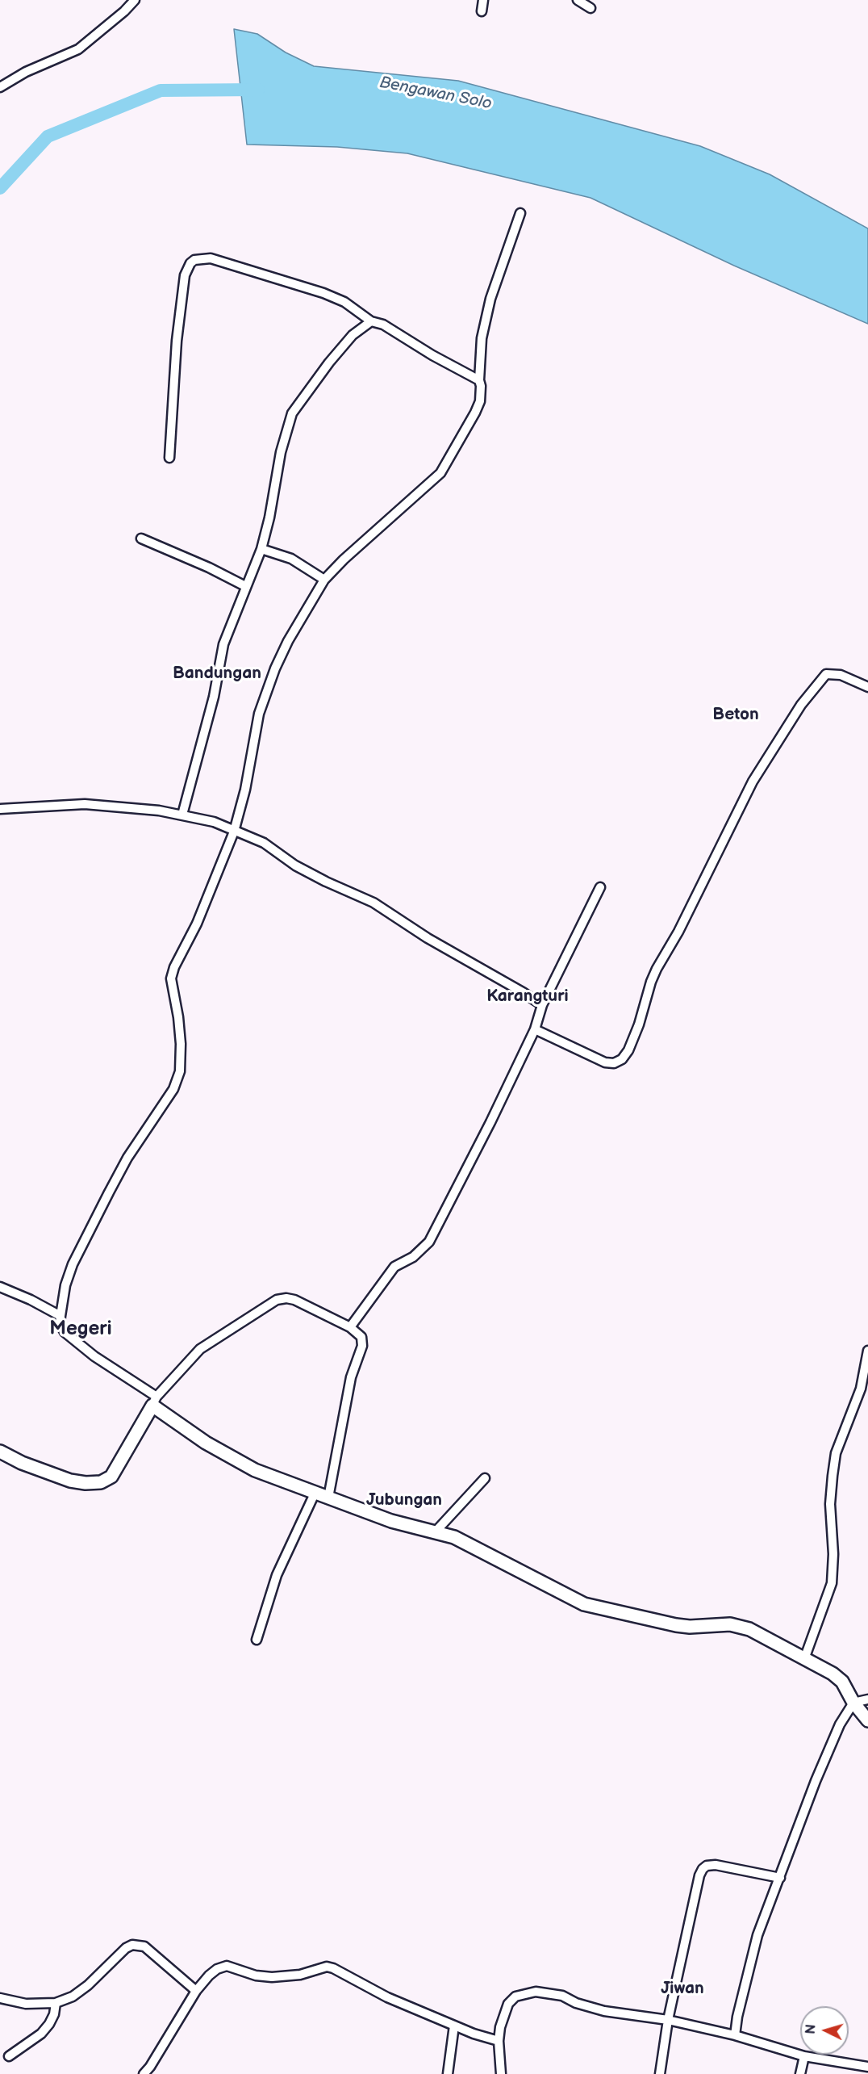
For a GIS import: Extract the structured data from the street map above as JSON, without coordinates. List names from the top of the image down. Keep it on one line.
{"districts":["Bandungan","Beton","Karangturi","Megeri","Jubungan","Jiwan"],"water":["Bengawan Solo"],"north":"left"}
